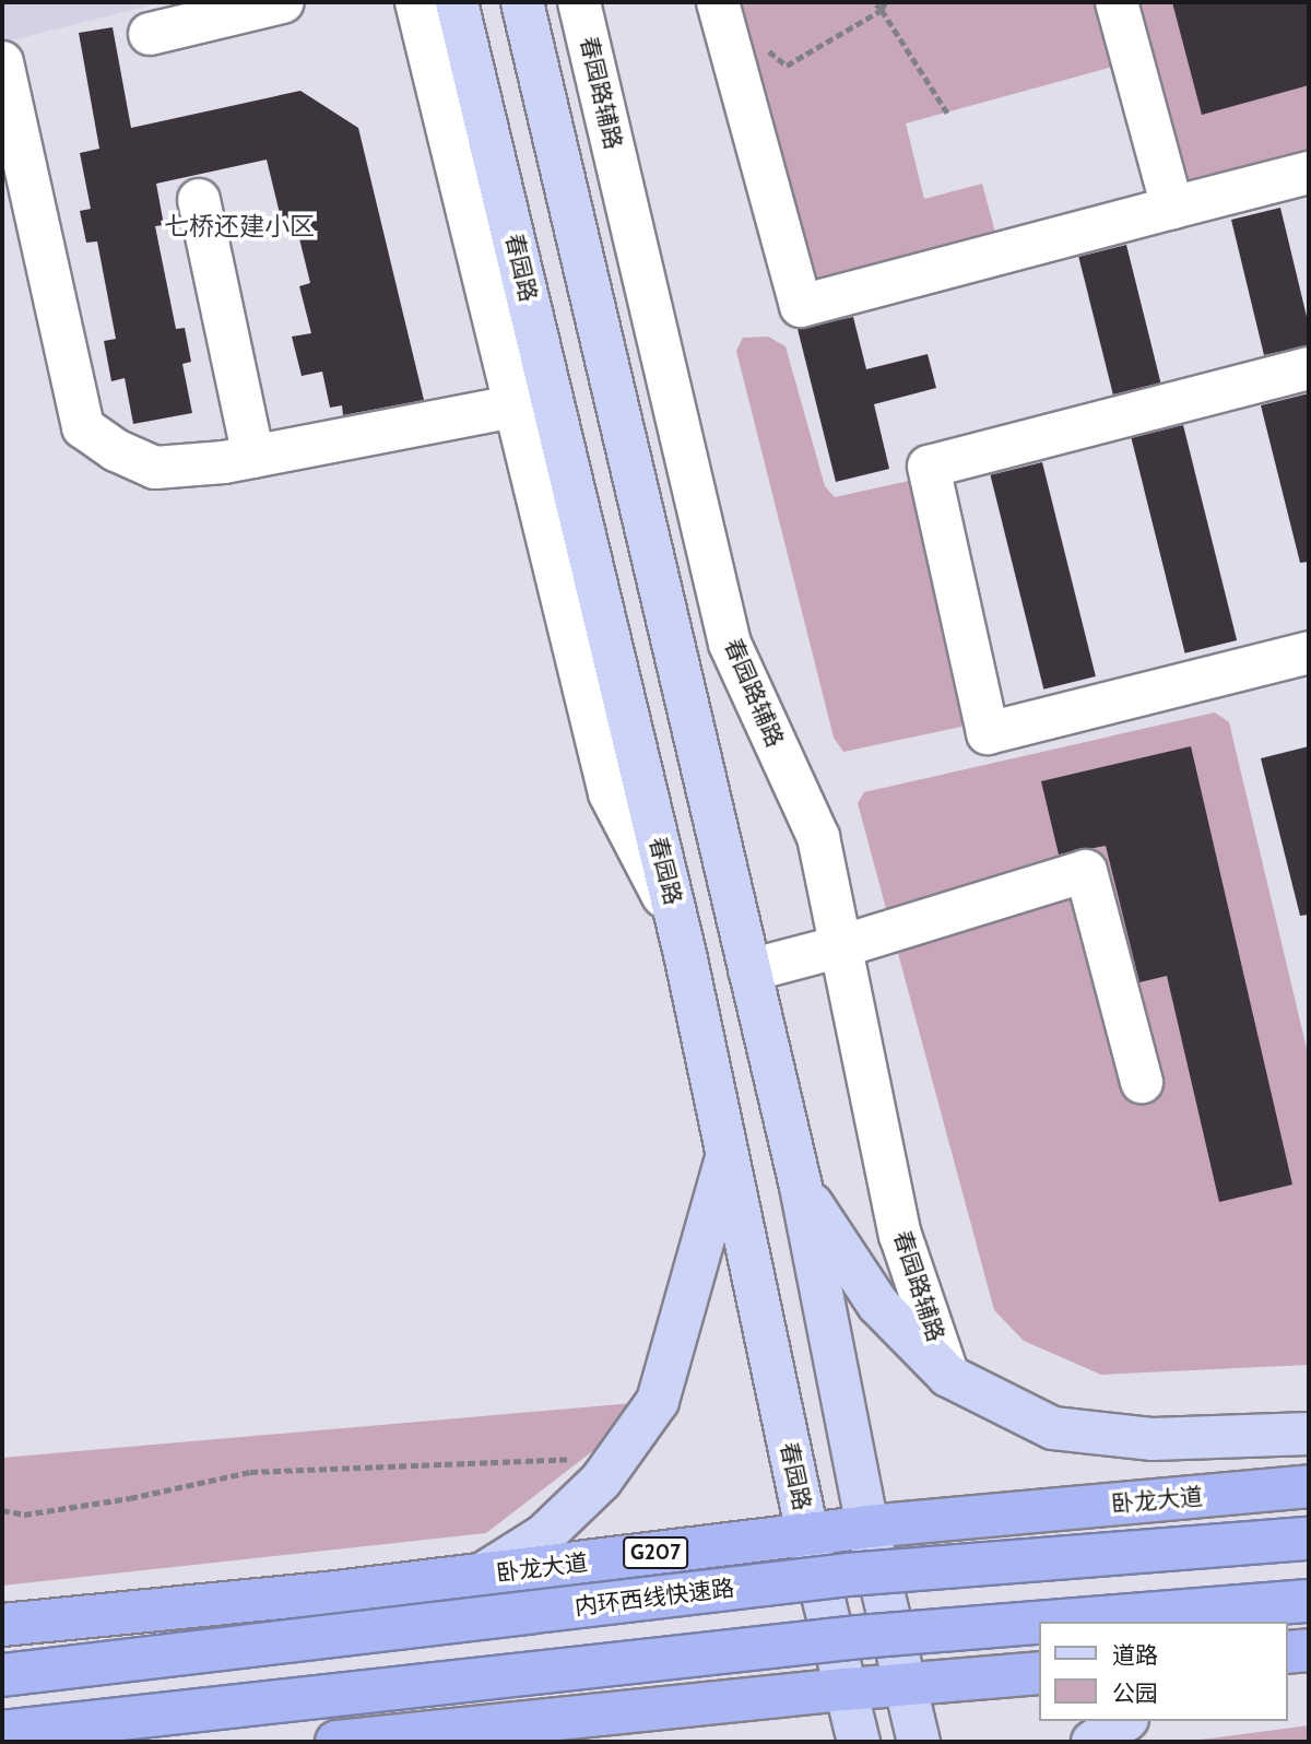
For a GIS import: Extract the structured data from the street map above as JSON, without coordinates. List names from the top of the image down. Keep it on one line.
{"streets":{"highway":["卧龙大道","G207","内环西线快速路"],"main road":["春园路"],"street":["春园路辅路"]},"crossings":[["春园路","卧龙大道"]],"districts":["七桥还建小区"],"legend":["道路","公园"]}
